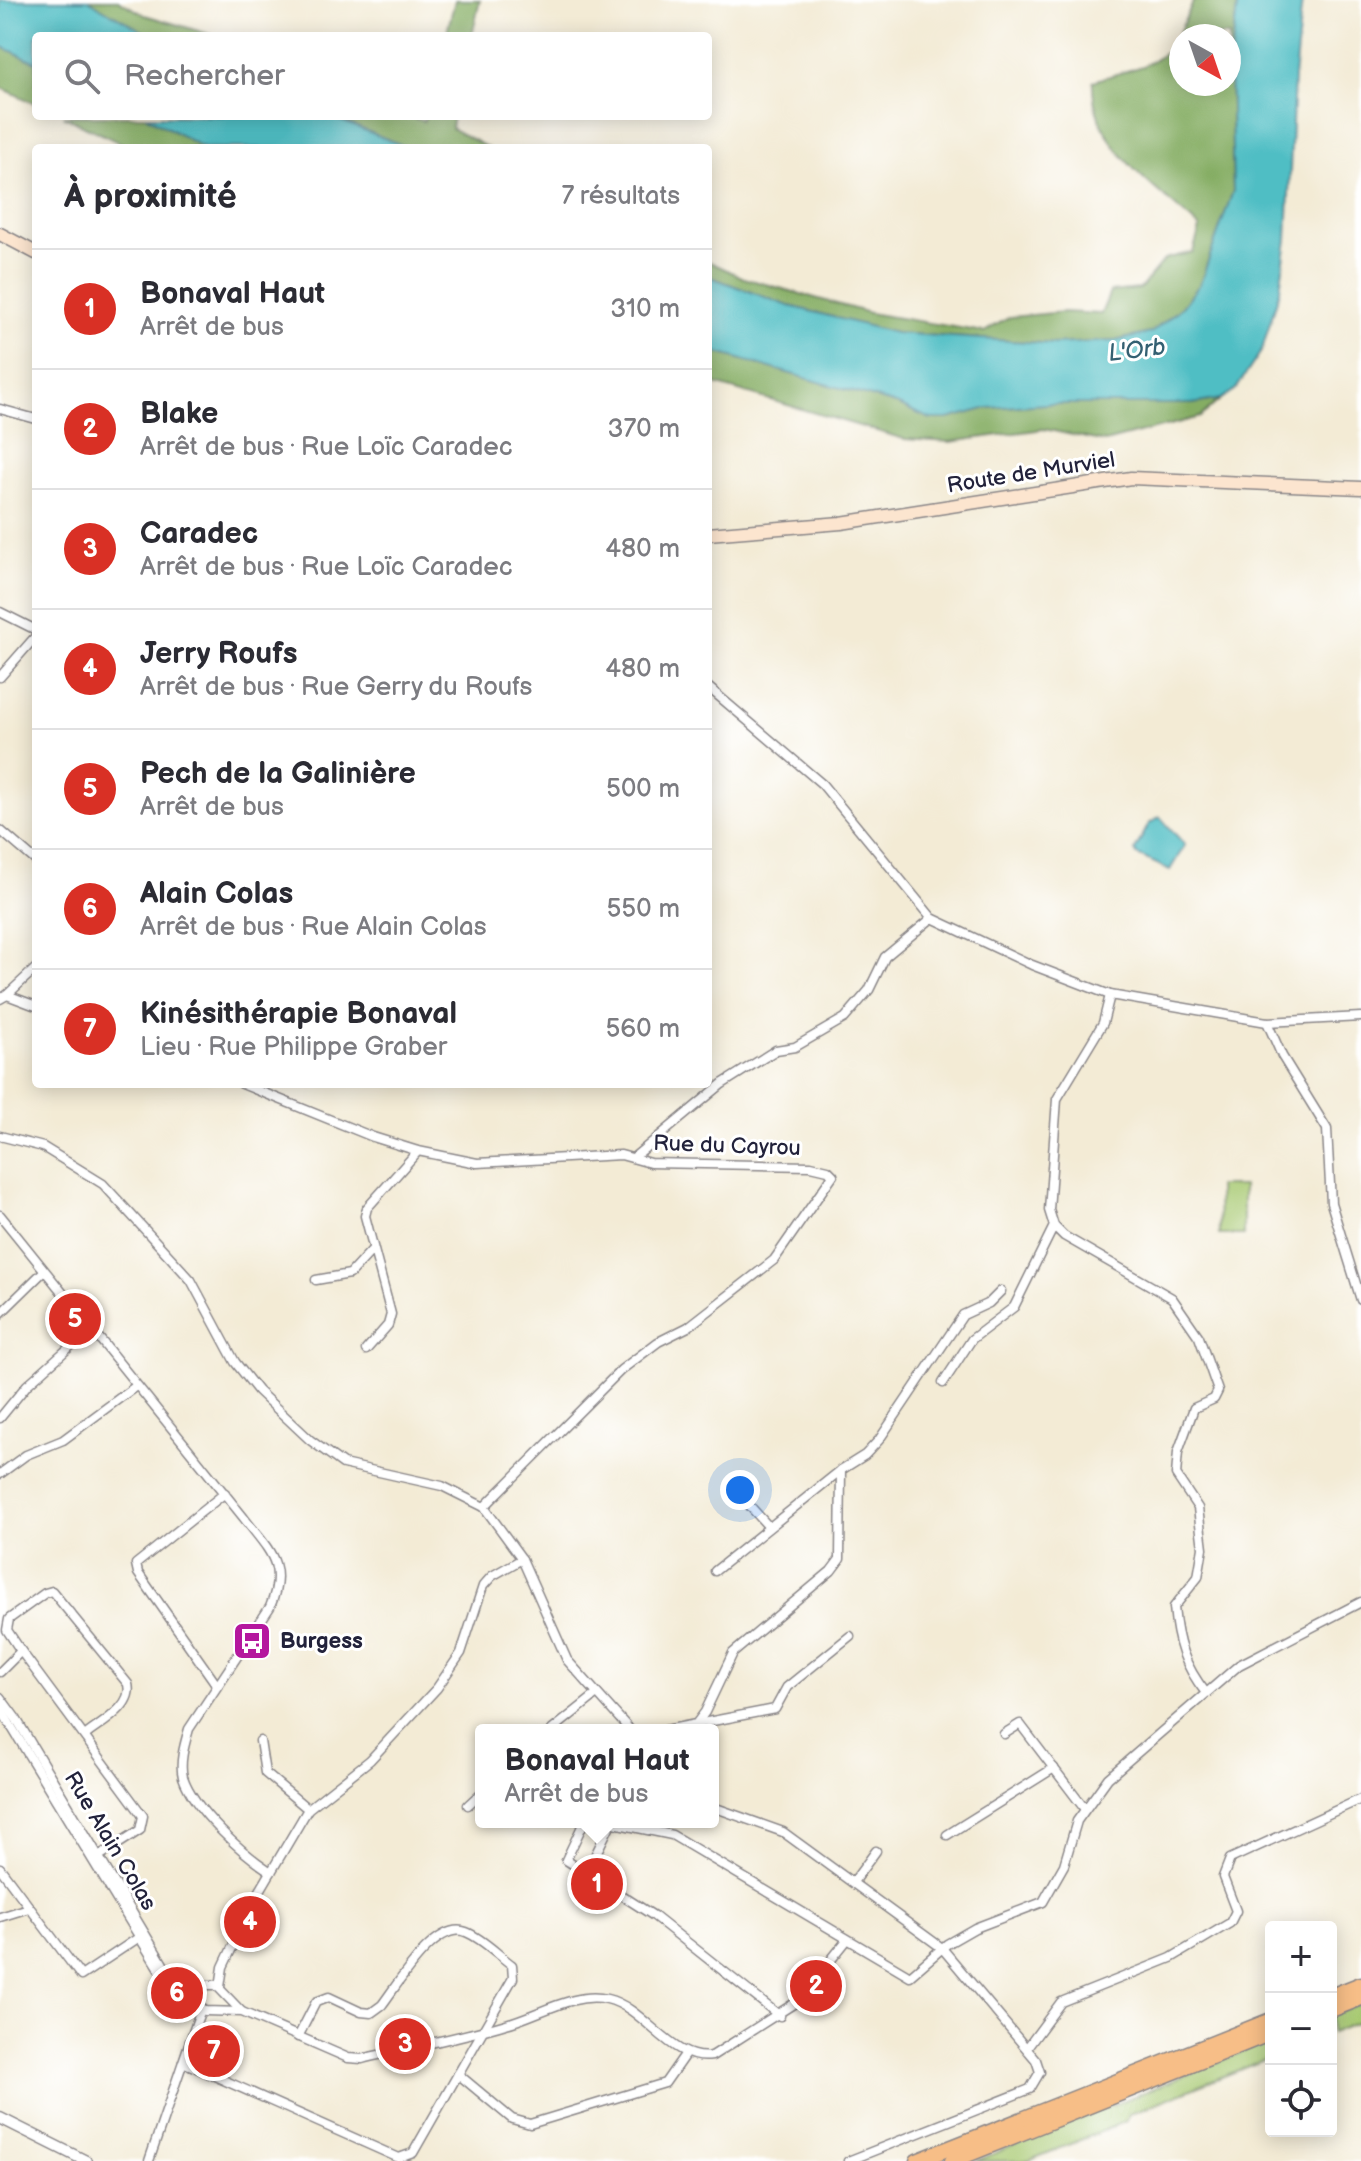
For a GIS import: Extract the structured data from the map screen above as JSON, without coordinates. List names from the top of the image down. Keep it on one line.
{"streets":{"main road":["Route de Murviel"],"street":["Rue du Cayrou","Rue Alain Colas"]},"water":["L'Orb"],"places":{"bus stop":["Burgess"]},"north":"bottom right","page":{"search":"Rechercher","heading":["À proximité","7 résultats"],"list":[{"mark":"1","name":"Bonaval Haut","note":"Arrêt de bus","value":"310 m"},{"mark":"2","name":"Blake","note":"Arrêt de bus · Rue Loïc Caradec","value":"370 m"},{"mark":"3","name":"Caradec","note":"Arrêt de bus · Rue Loïc Caradec","value":"480 m"},{"mark":"4","name":"Jerry Roufs","note":"Arrêt de bus · Rue Gerry du Roufs","value":"480 m"},{"mark":"5","name":"Pech de la Galinière","note":"Arrêt de bus","value":"500 m"},{"mark":"6","name":"Alain Colas","note":"Arrêt de bus · Rue Alain Colas","value":"550 m"},{"mark":"7","name":"Kinésithérapie Bonaval","note":"Lieu · Rue Philippe Graber","value":"560 m"}],"pins":["5","1","4","2","6","3","7"],"popup":["Bonaval Haut","Arrêt de bus"],"map_buttons":["+","−"]}}
